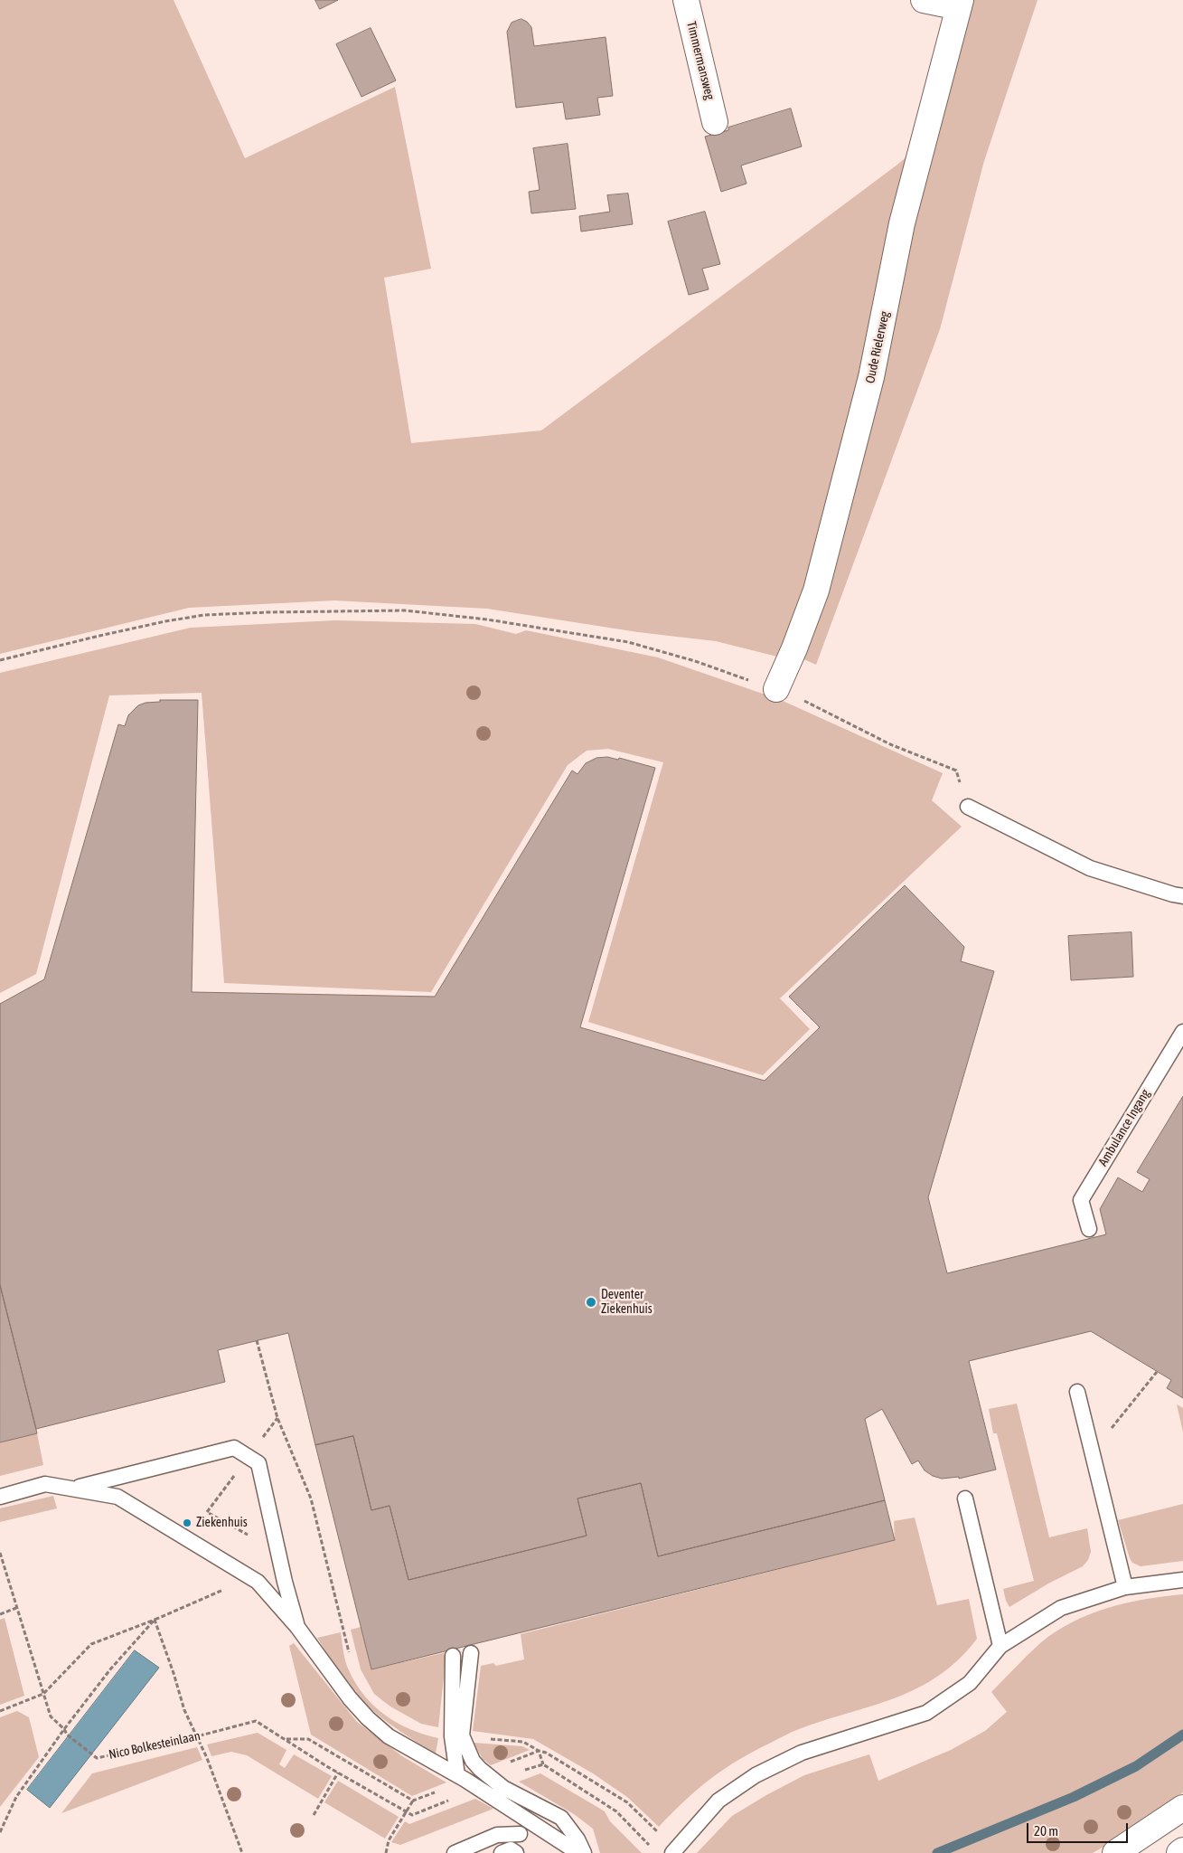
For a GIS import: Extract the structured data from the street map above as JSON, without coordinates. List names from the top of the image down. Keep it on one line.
{"streets":{"street":["Timmermansweg","Oude Rielerweg"],"lane":["Ambulance Ingang"],"path":["Nico Bolkesteinlaan"]},"places":["Deventer Ziekenhuis","Ziekenhuis"],"scale_bar":"20 m"}
